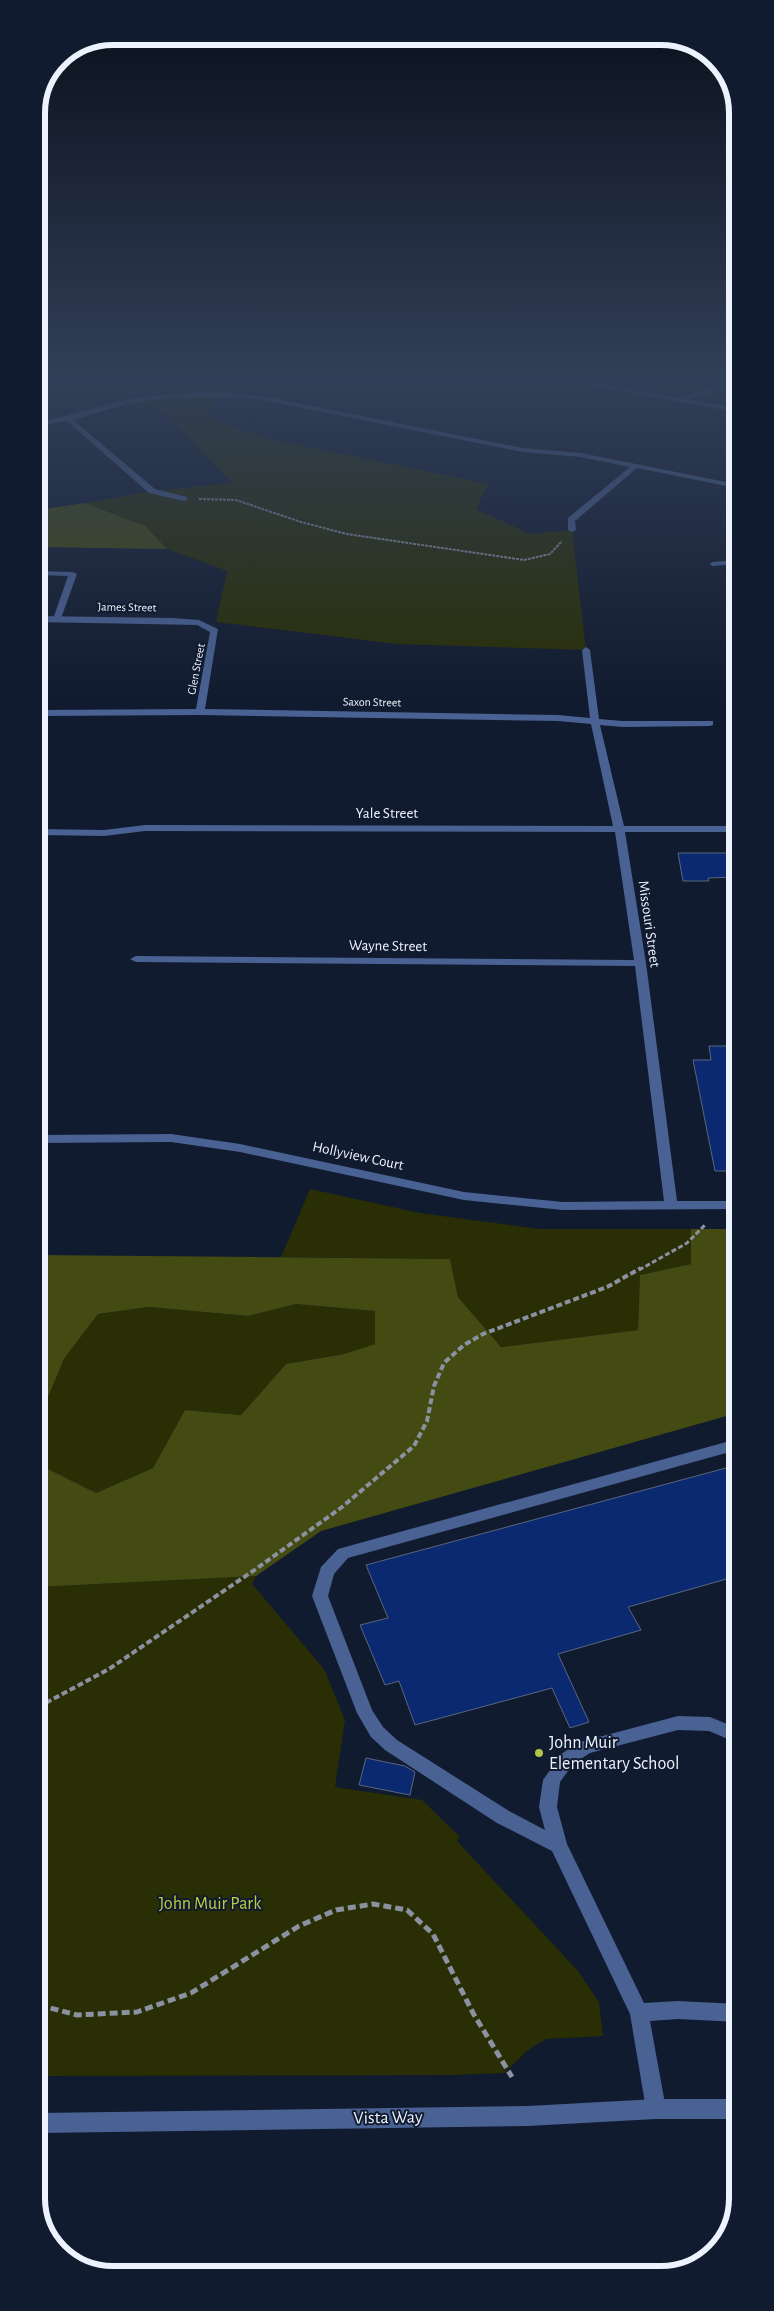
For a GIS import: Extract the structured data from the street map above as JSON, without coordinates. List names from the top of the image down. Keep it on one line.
{"streets":{"street":["James Street","Glen Street","Saxon Street","Yale Street","Missouri Street","Wayne Street","Hollyview Court","Vista Way"]},"crossings":[["James Street","Glen Street"],["Glen Street","Saxon Street"],["Saxon Street","Missouri Street"],["Yale Street","Missouri Street"],["Missouri Street","Wayne Street"],["Missouri Street","Hollyview Court"]],"parks":["John Muir Park"],"places":["John Muir Elementary School"]}
